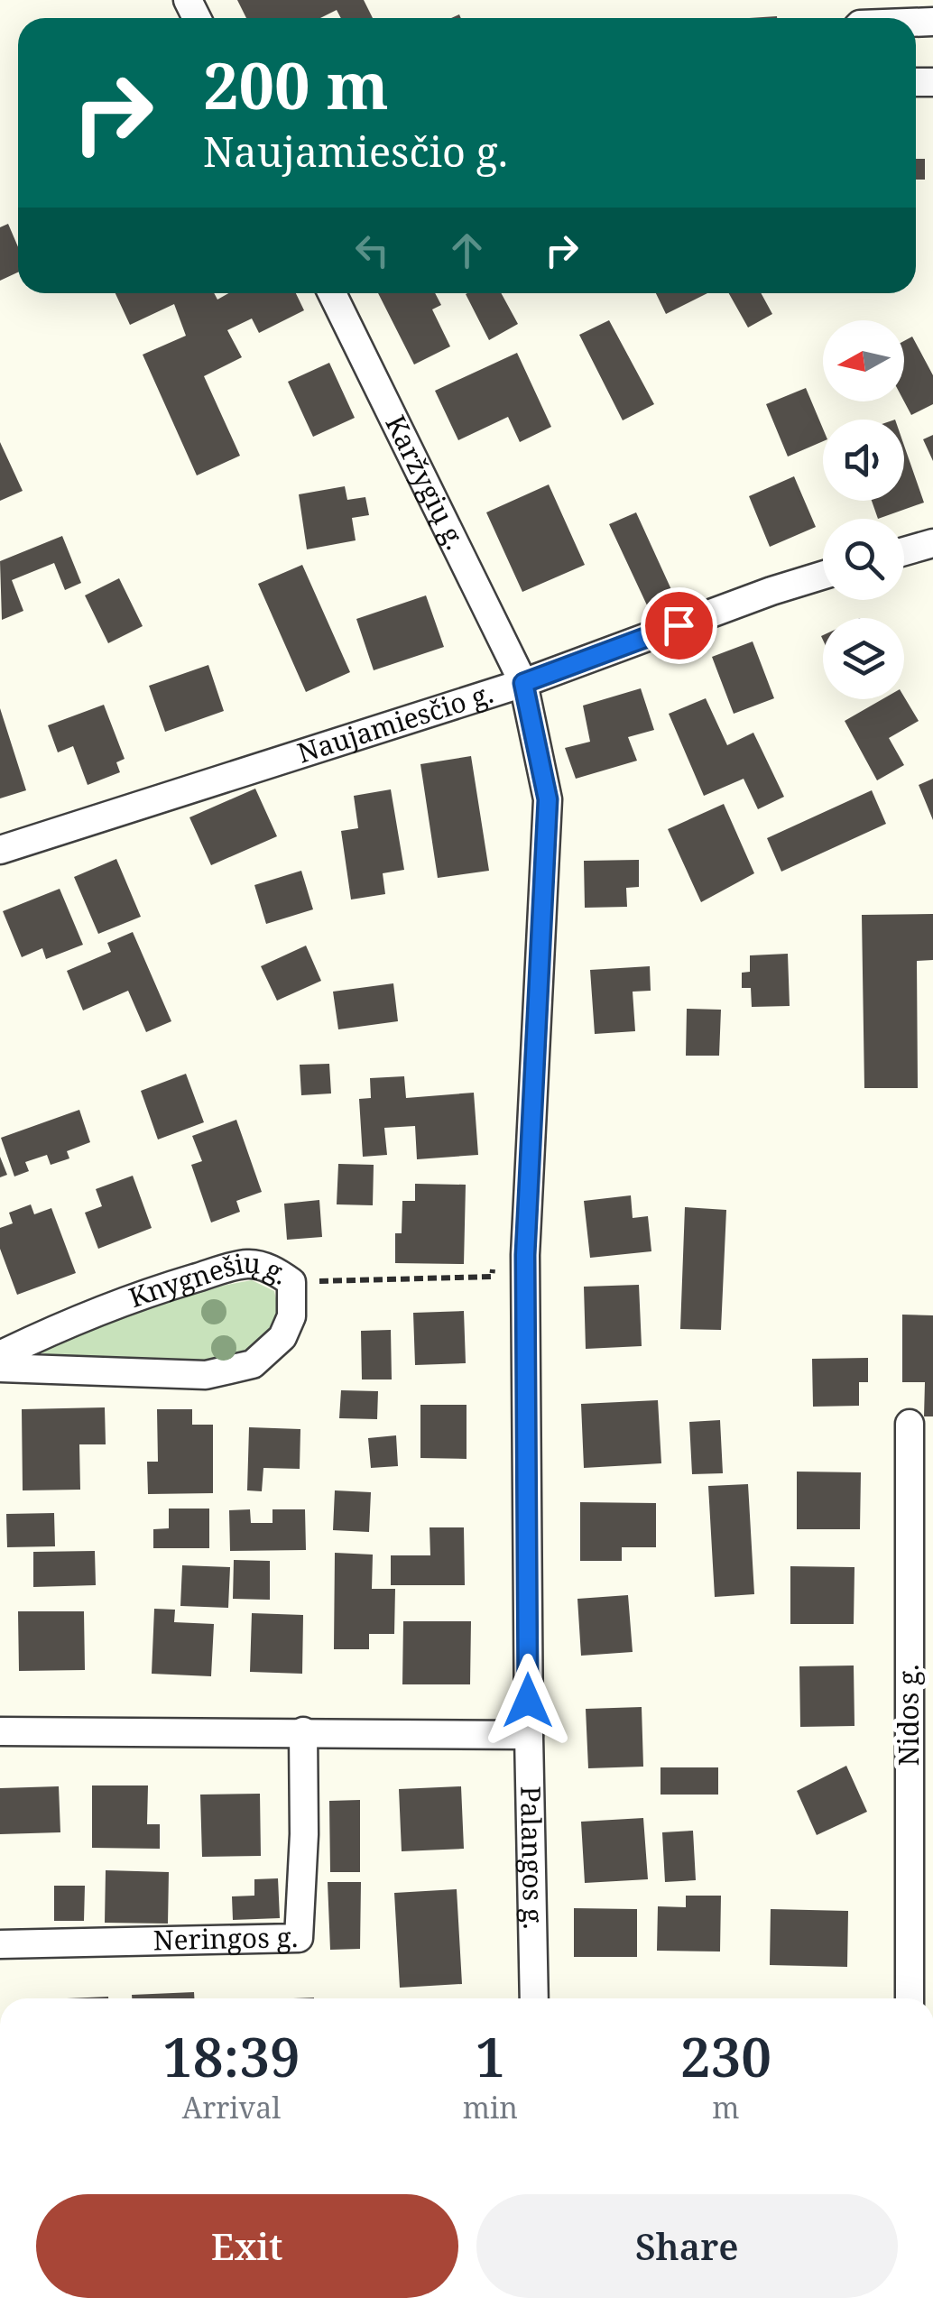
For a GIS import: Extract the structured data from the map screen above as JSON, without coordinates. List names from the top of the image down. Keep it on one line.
{"streets":{"street":["Karžygių g.","Naujamiesčio g.","Knygnešių g.","Nidos g.","Palangos g.","Neringos g."]},"crossings":[["Karžygių g.","Naujamiesčio g."],["Karžygių g.","Palangos g."],["Naujamiesčio g.","Palangos g."]],"north":"left","page":{"turn":["200 m","Naujamiesčio g."],"eta":["18:39","Arrival","1","min","230","m"],"buttons":["Exit","Share"]}}
